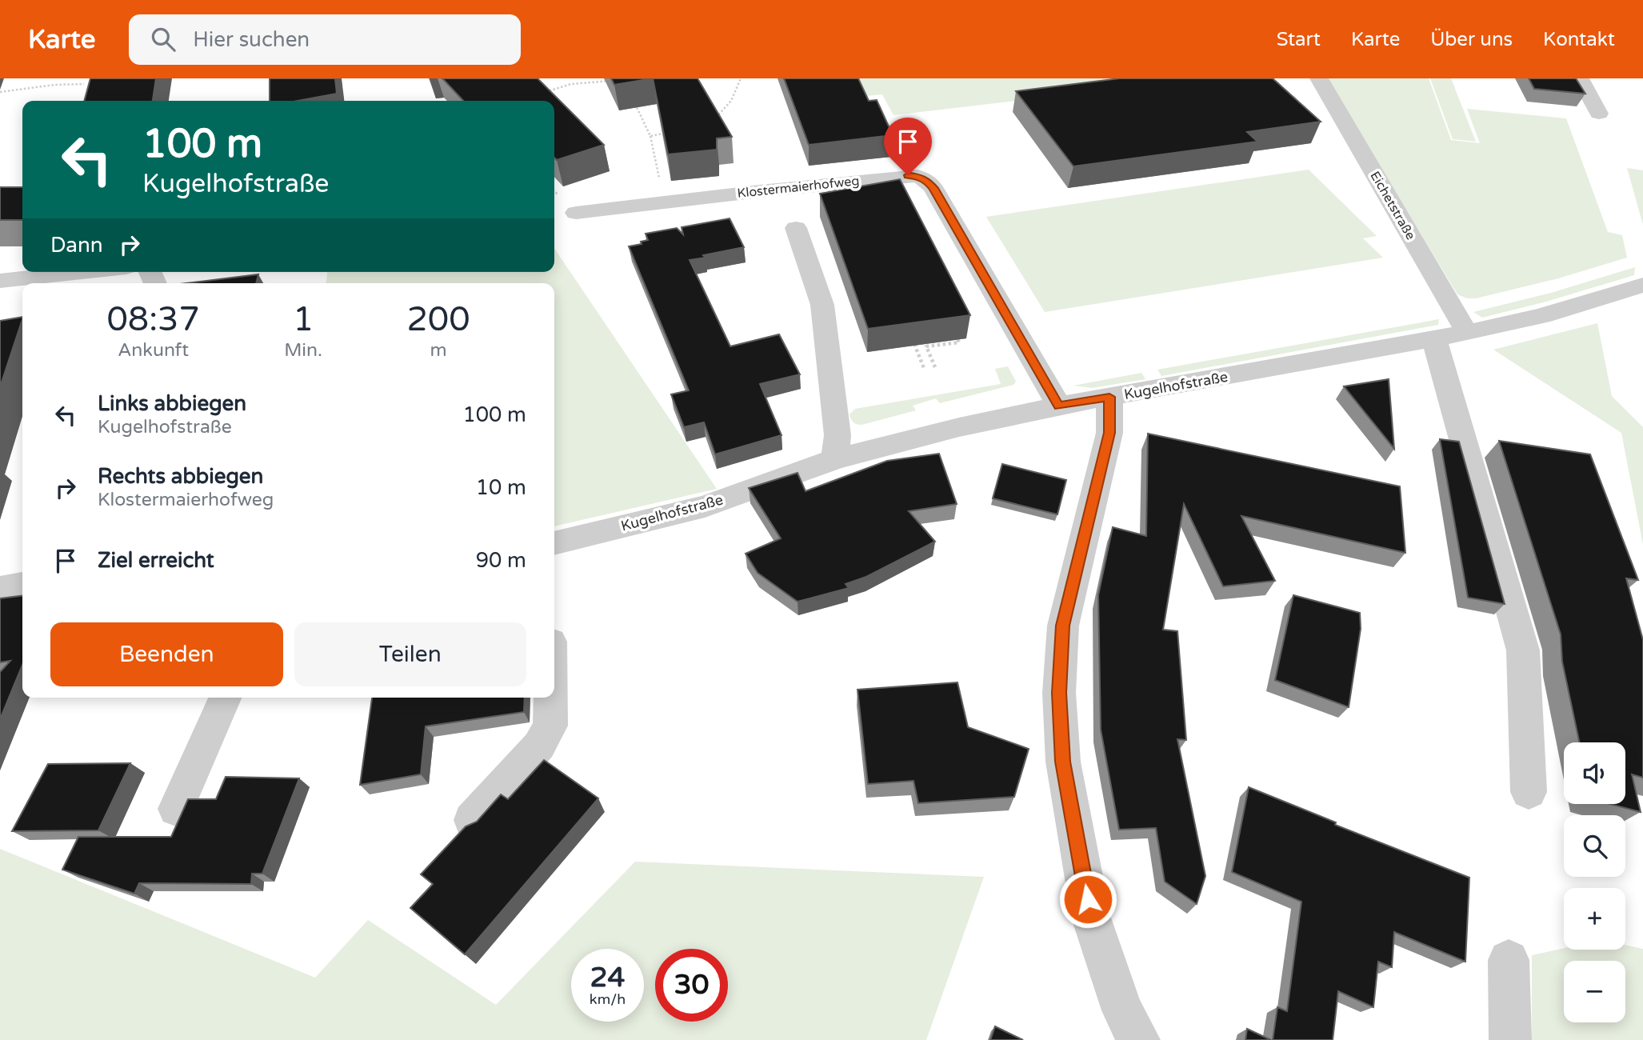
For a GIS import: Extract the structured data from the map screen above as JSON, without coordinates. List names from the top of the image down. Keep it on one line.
{"streets":{"street":["Klostermaierhofweg","Eichetstraße","Kugelhofstraße"]},"crossings":[["Klostermaierhofweg","Kugelhofstraße"],["Eichetstraße","Kugelhofstraße"]],"page":{"header":"Karte","search":"Hier suchen","nav":["Start","Karte","Über uns","Kontakt"],"turn":["100 m","Kugelhofstraße"],"then":"Dann","eta":["08:37","Ankunft","1","Min.","200","m"],"list":[{"name":"Links abbiegen","note":"Kugelhofstraße","value":"100 m"},{"name":"Rechts abbiegen","note":"Klostermaierhofweg","value":"10 m"},{"name":"Ziel erreicht","value":"90 m"}],"buttons":["Beenden","Teilen"],"map_buttons":["+","−"],"speed":"24 km/h","limit":"30"}}
